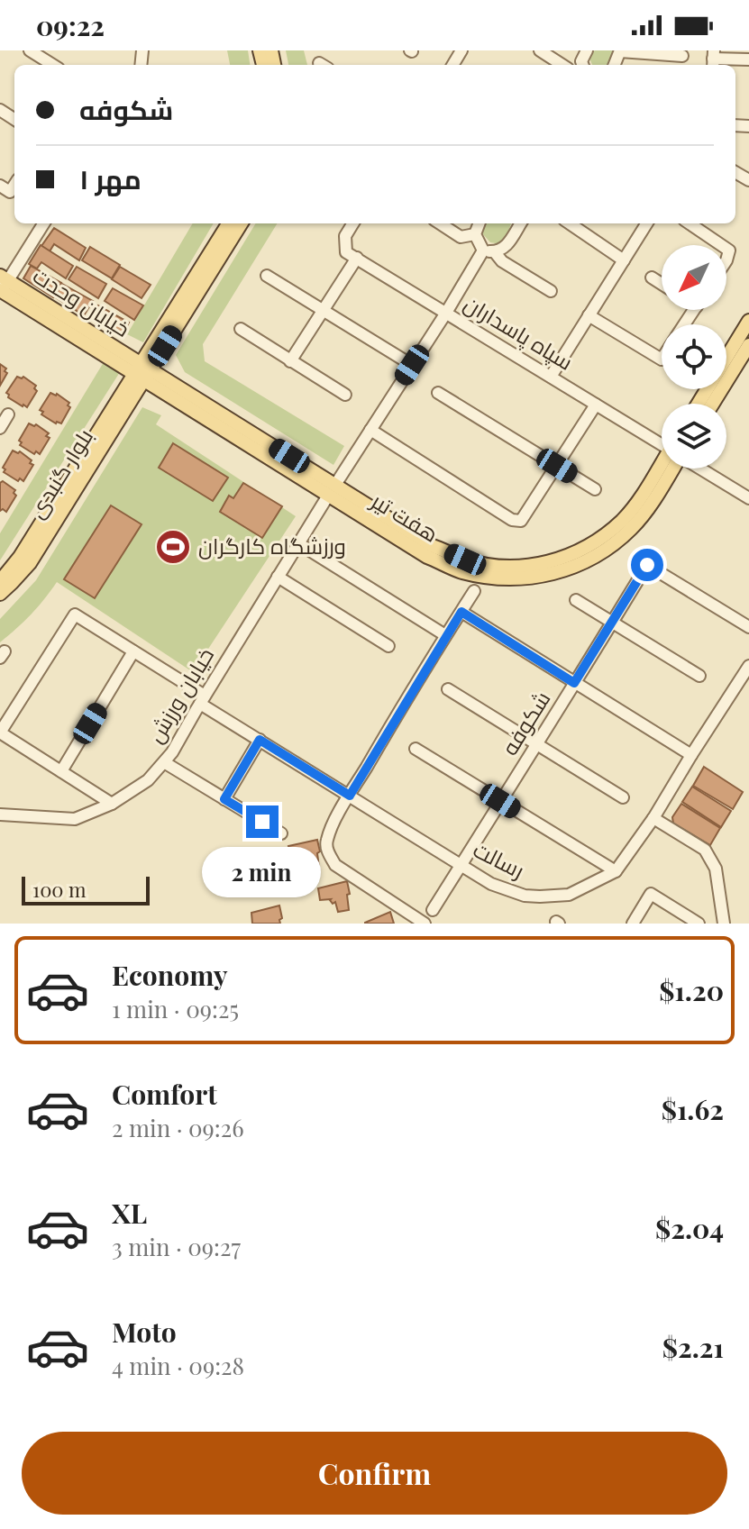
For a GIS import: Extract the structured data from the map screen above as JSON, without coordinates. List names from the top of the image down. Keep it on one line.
{"streets":{"main road":["خیابان وحدت","بلوار گنبدی","هفت تیر"],"street":["سپاه پاسداران","خیابان ورزش","شکوفه","رسالت"]},"crossings":[["خیابان وحدت","بلوار گنبدی"],["خیابان وحدت","هفت تیر"],["سپاه پاسداران","خیابان ورزش"],["بلوار گنبدی","هفت تیر"],["هفت تیر","خیابان ورزش"],["خیابان ورزش","رسالت"],["شکوفه","رسالت"]],"places":{"sports":["ورزشگاه کارگران"]},"scale_bar":"100 m","north":"bottom left","page":{"status":"09:22","banner":["شکوفه","مهر ۱"],"bubble":"2 min","scale":"100 m","list":[{"name":"Economy","note":"1 min · 09:25","value":"$1.20"},{"name":"Comfort","note":"2 min · 09:26","value":"$1.62"},{"name":"XL","note":"3 min · 09:27","value":"$2.04"},{"name":"Moto","note":"4 min · 09:28","value":"$2.21"}],"buttons":"Confirm"}}
